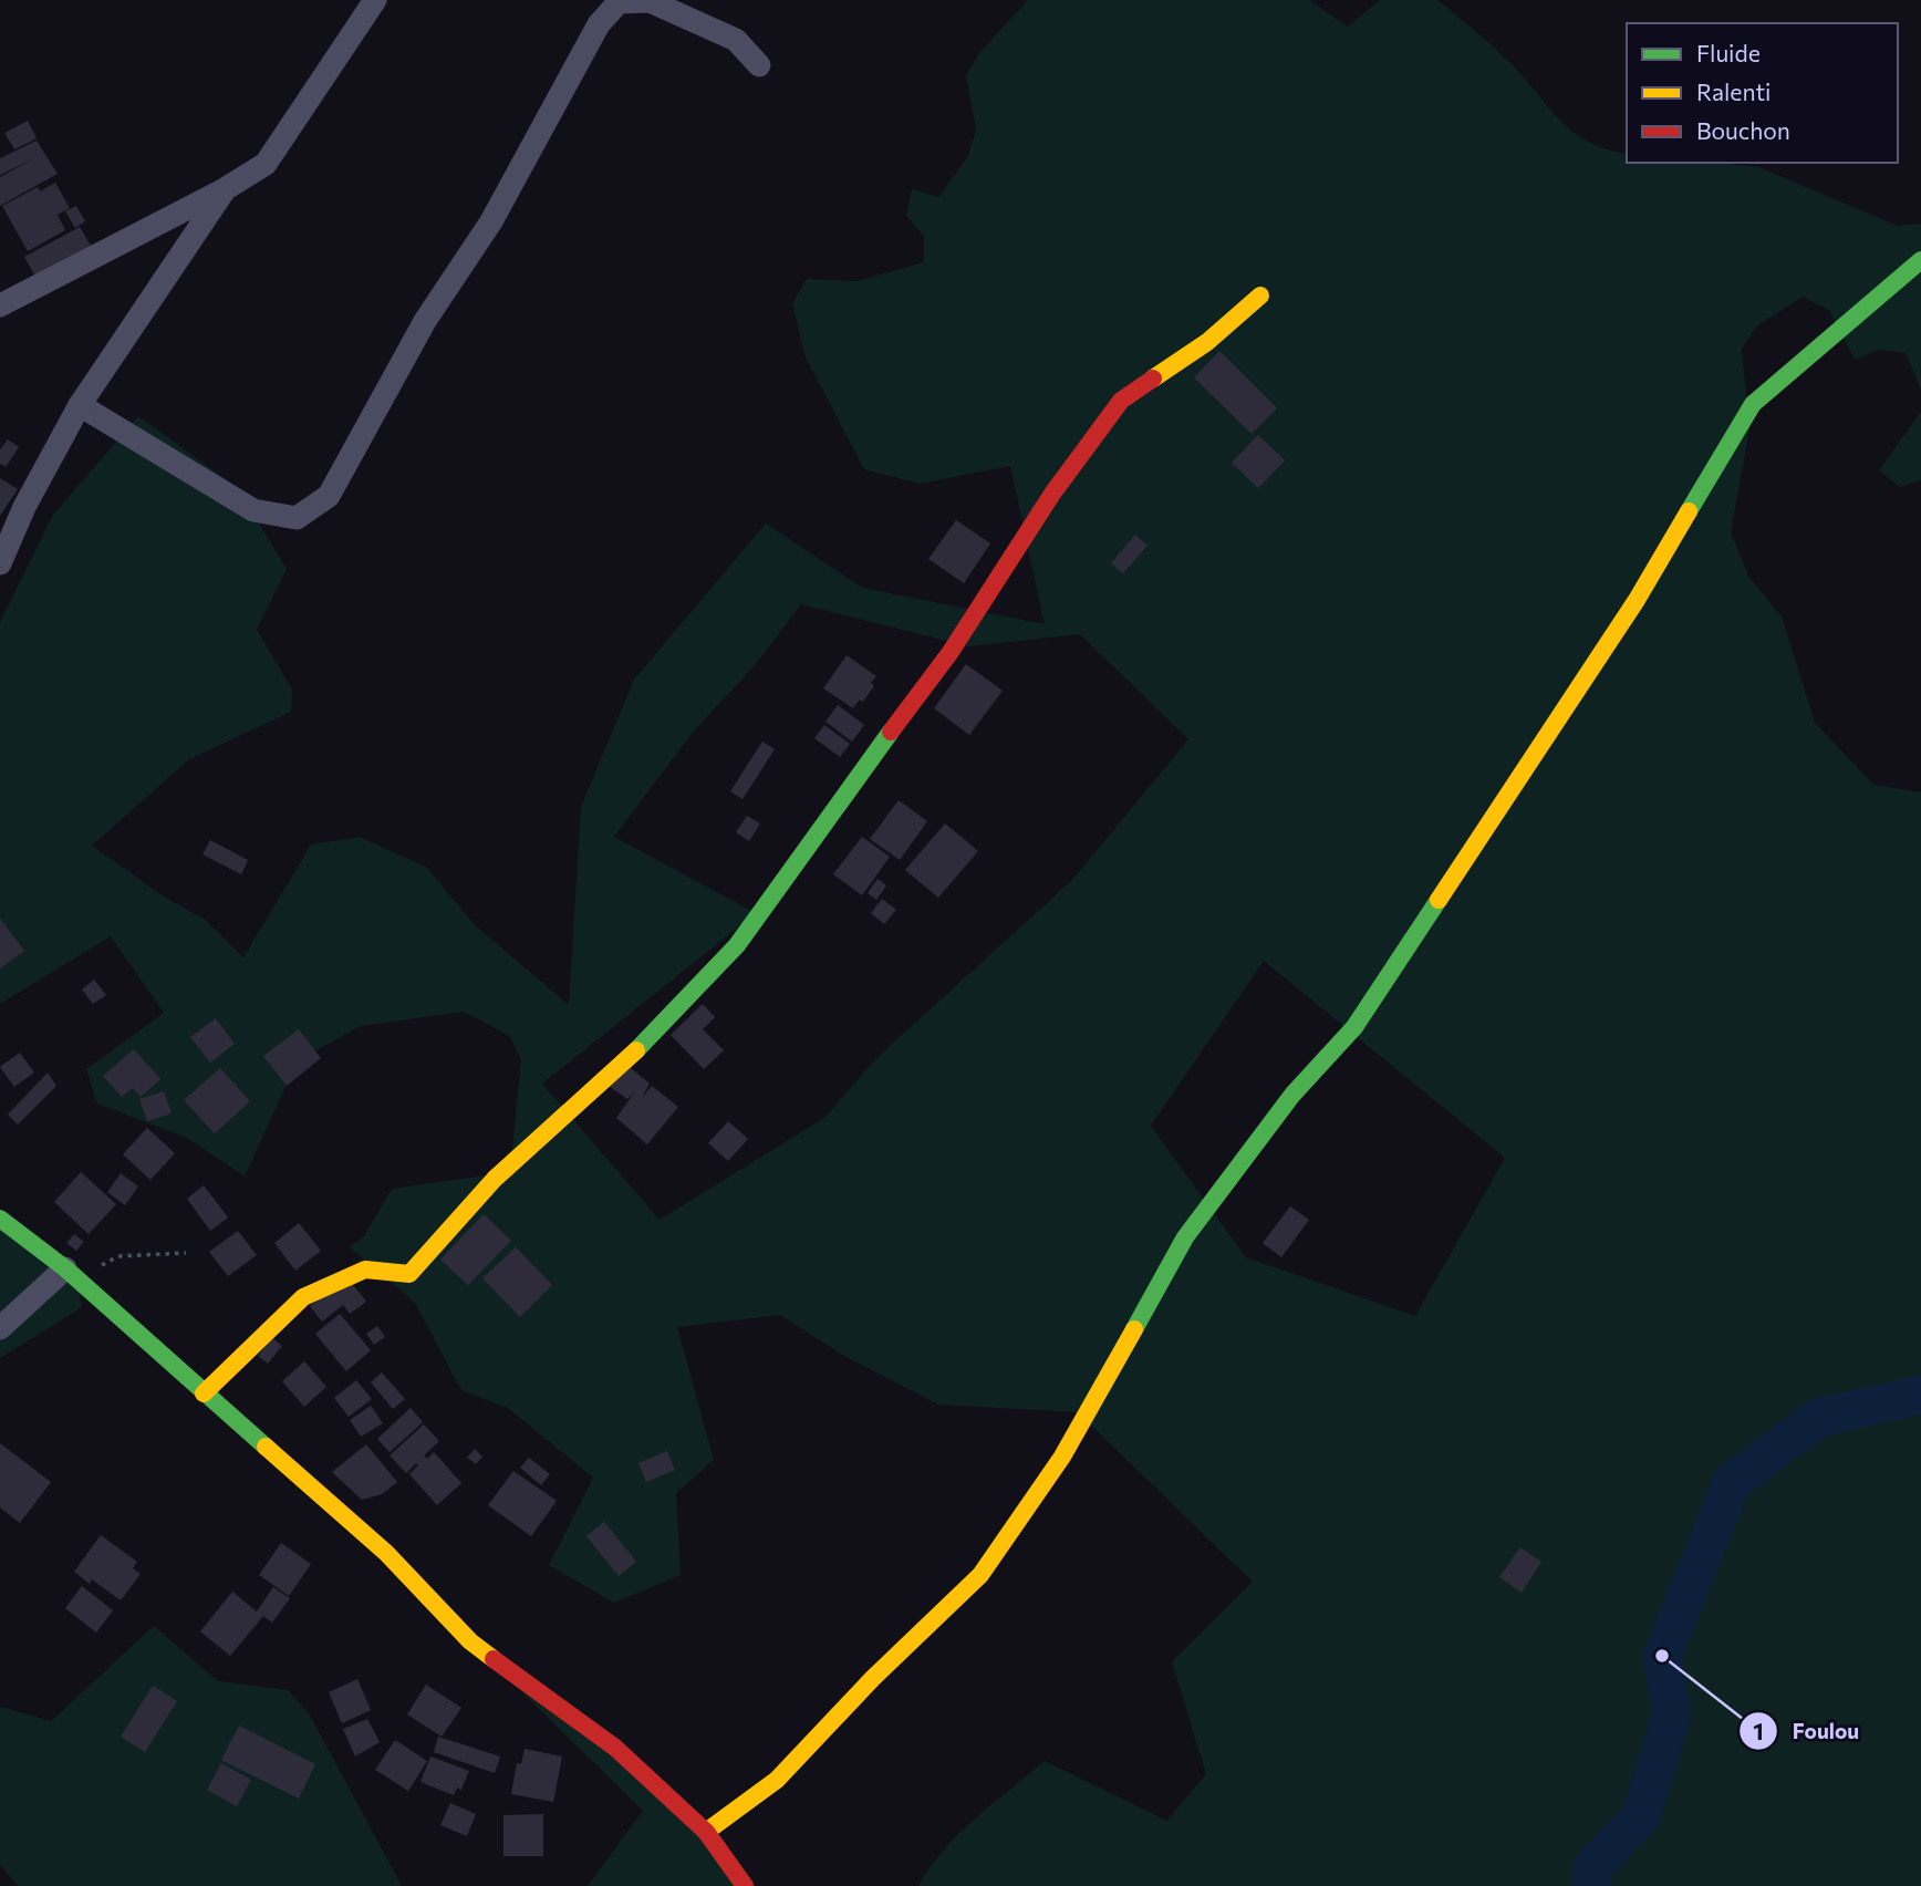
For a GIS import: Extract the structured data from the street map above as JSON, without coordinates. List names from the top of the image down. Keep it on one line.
{"places":["Foulou"],"legend":["Fluide","Ralenti","Bouchon"]}
